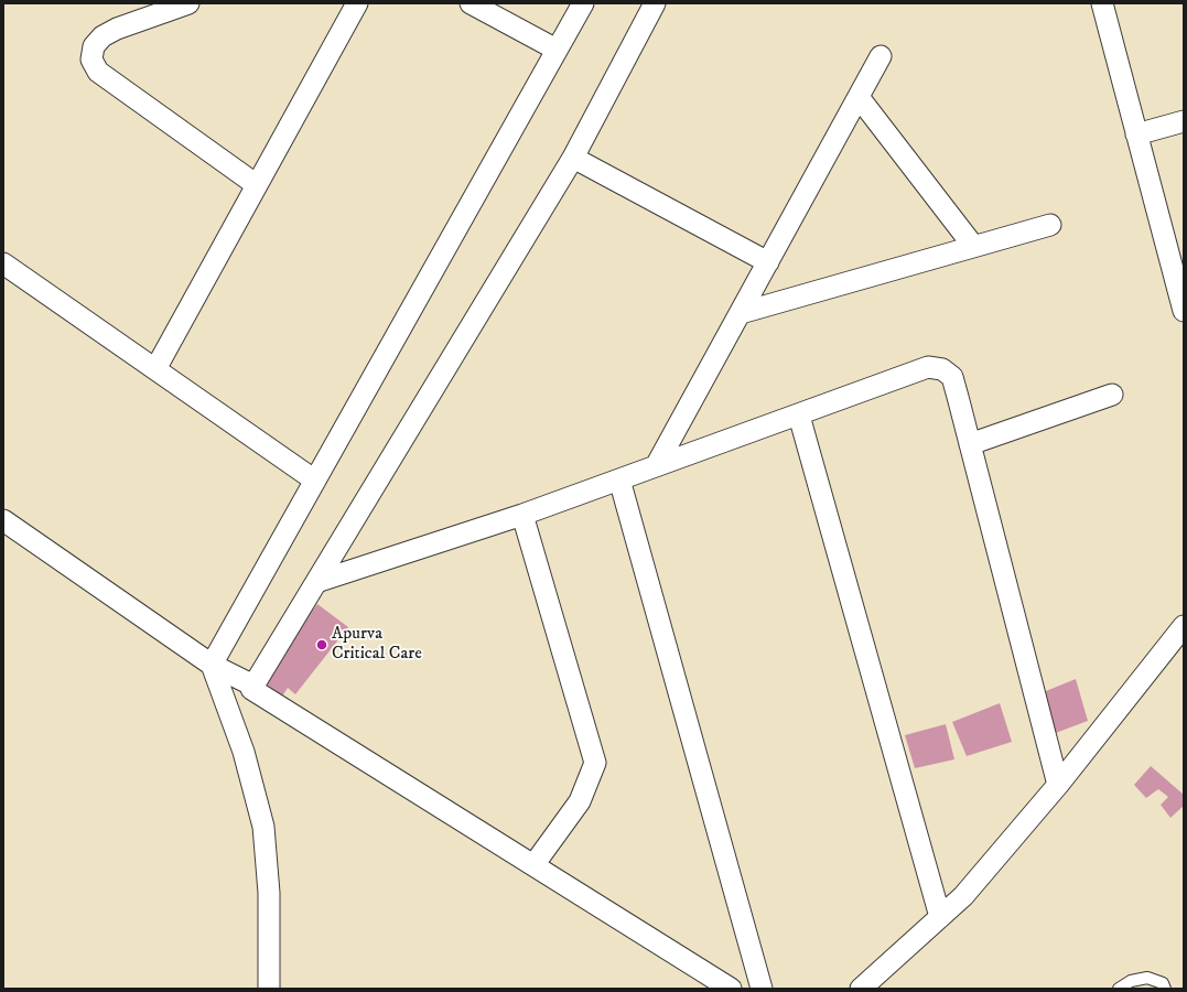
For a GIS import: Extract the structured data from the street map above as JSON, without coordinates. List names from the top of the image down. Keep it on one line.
{"places":["Apurva Critical Care"]}
